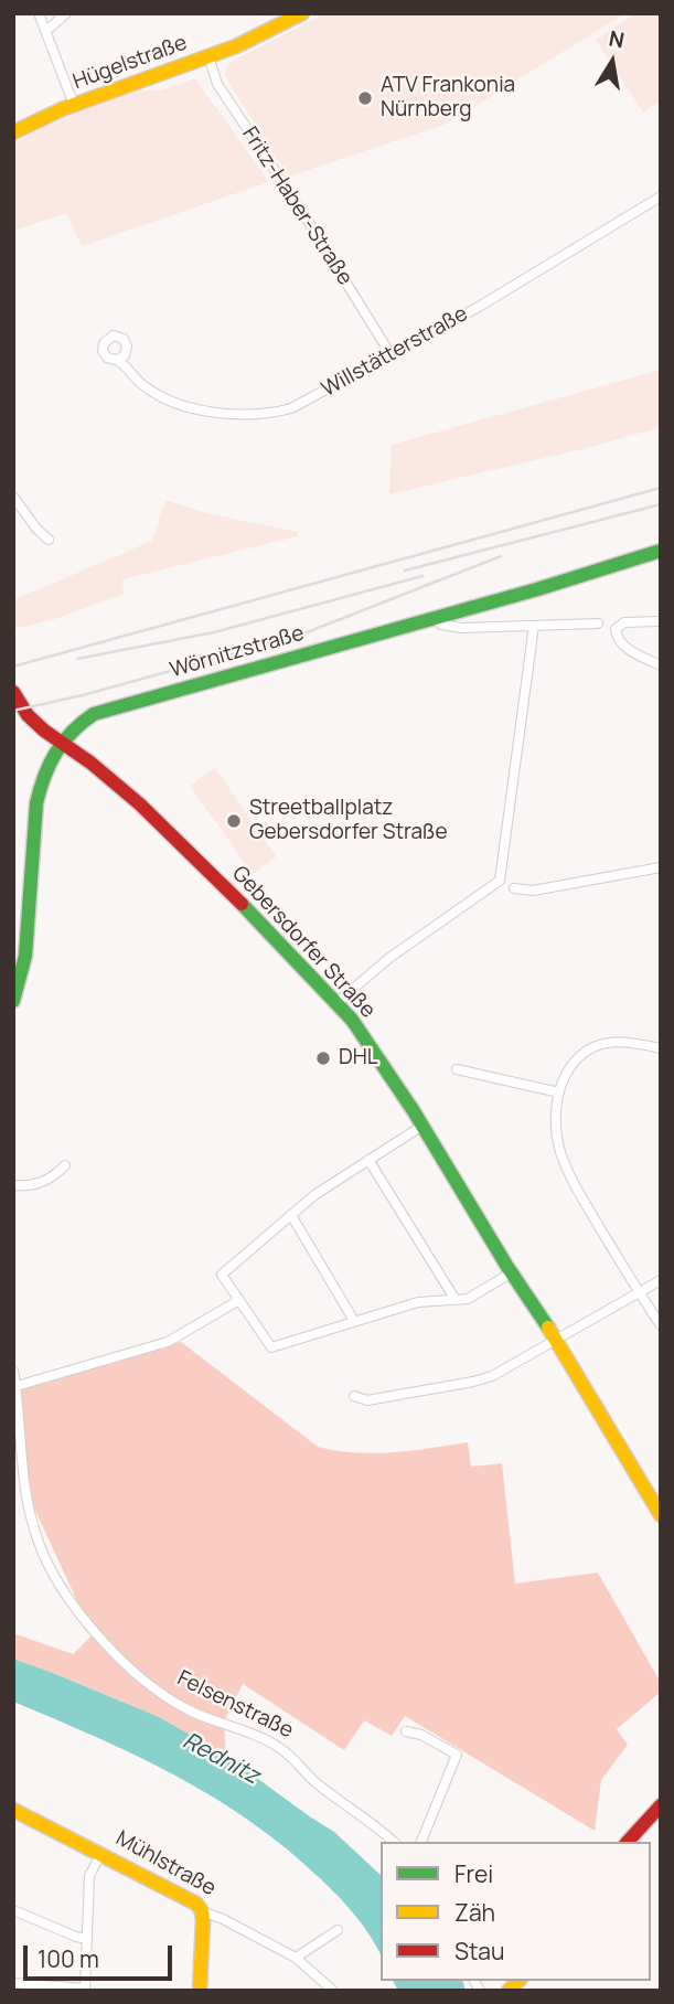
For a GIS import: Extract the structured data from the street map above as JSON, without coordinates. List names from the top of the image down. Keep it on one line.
{"streets":{"street":["Hügelstraße","Fritz-Haber-Straße","Willstätterstraße","Wörnitzstraße","Gebersdorfer Straße","Felsenstraße","Mühlstraße"]},"crossings":[["Hügelstraße","Fritz-Haber-Straße"],["Fritz-Haber-Straße","Willstätterstraße"],["Wörnitzstraße","Gebersdorfer Straße"]],"water":["Rednitz"],"places":["ATV Frankonia Nürnberg","Streetballplatz Gebersdorfer Straße","DHL"],"legend":["Frei","Zäh","Stau"],"scale_bar":"100 m","north":"top"}
